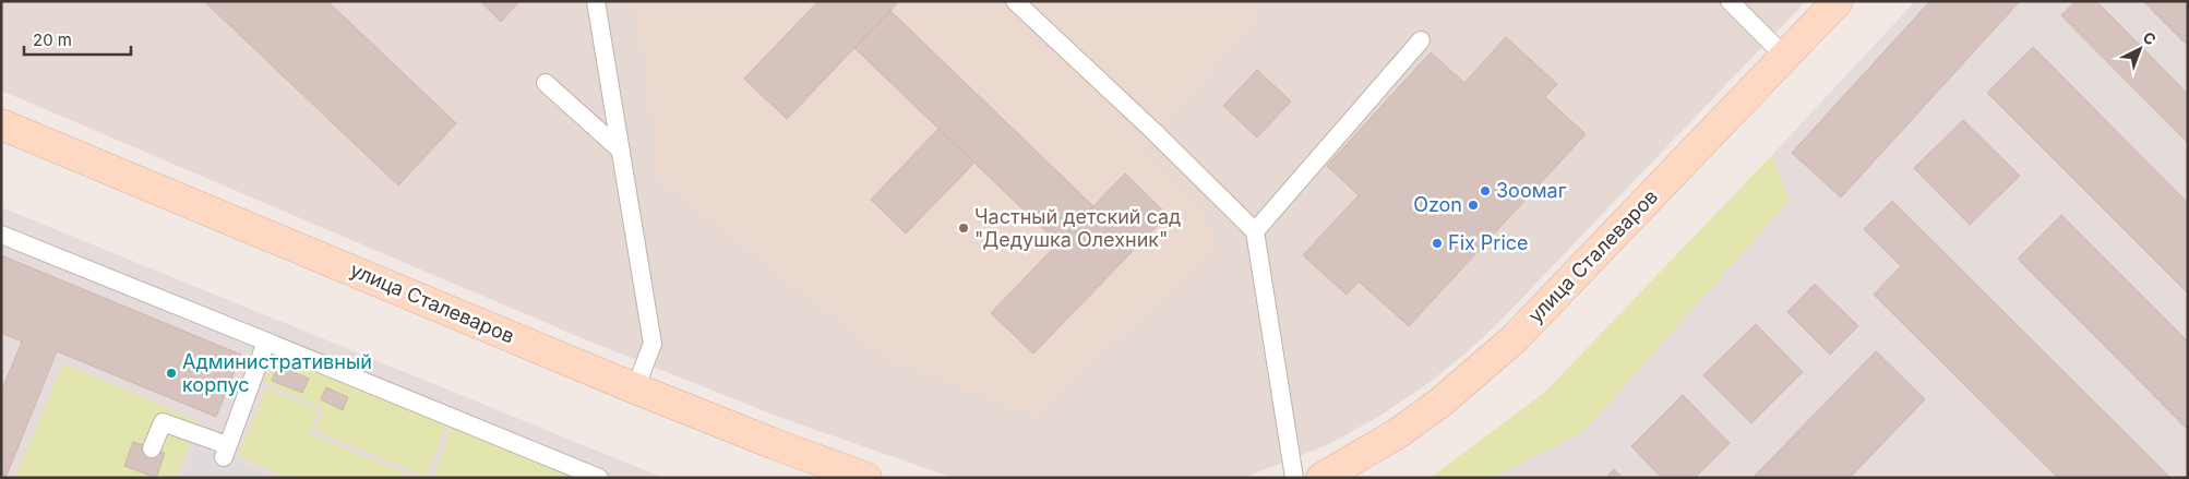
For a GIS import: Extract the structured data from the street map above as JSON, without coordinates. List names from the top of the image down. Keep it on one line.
{"streets":{"main road":["улица Сталеваров"]},"places":["Зоомаг","Ozon","Частный детский сад \"Дедушка Олехник\"","Fix Price","Административный корпус"],"scale_bar":"20 m","north":"top right"}
